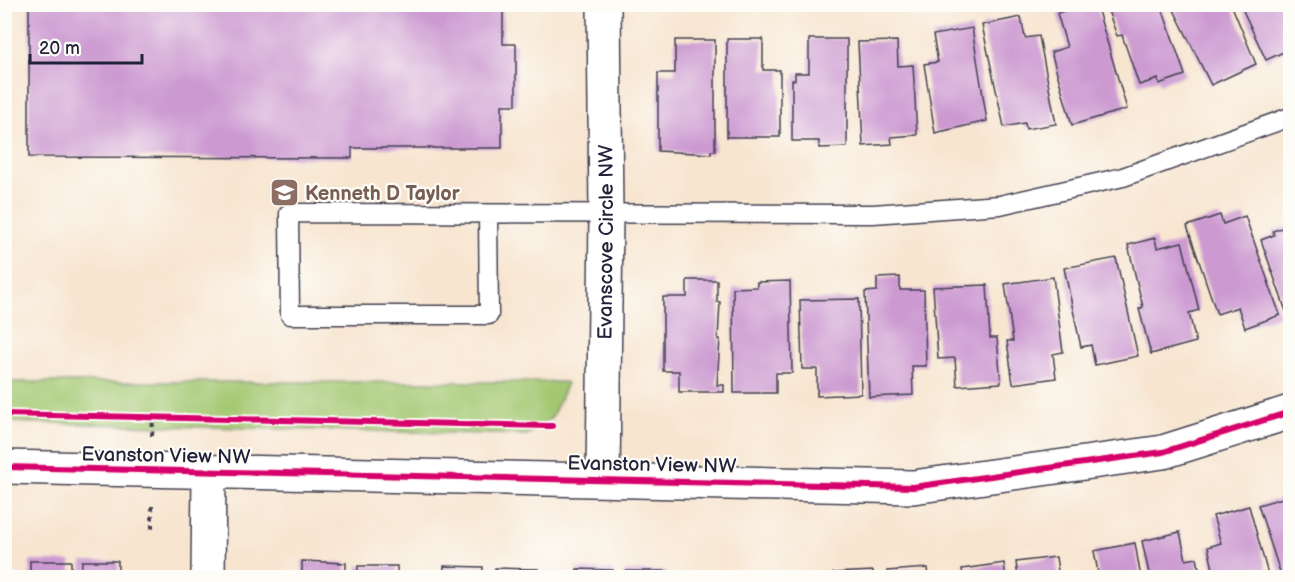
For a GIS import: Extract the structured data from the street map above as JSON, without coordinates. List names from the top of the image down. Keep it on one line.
{"streets":{"street":["Evanscove Circle NW","Evanston View NW"]},"crossings":[["Evanscove Circle NW","Evanston View NW"]],"places":{"school or university":["Kenneth D Taylor"]},"scale_bar":"20 m"}
